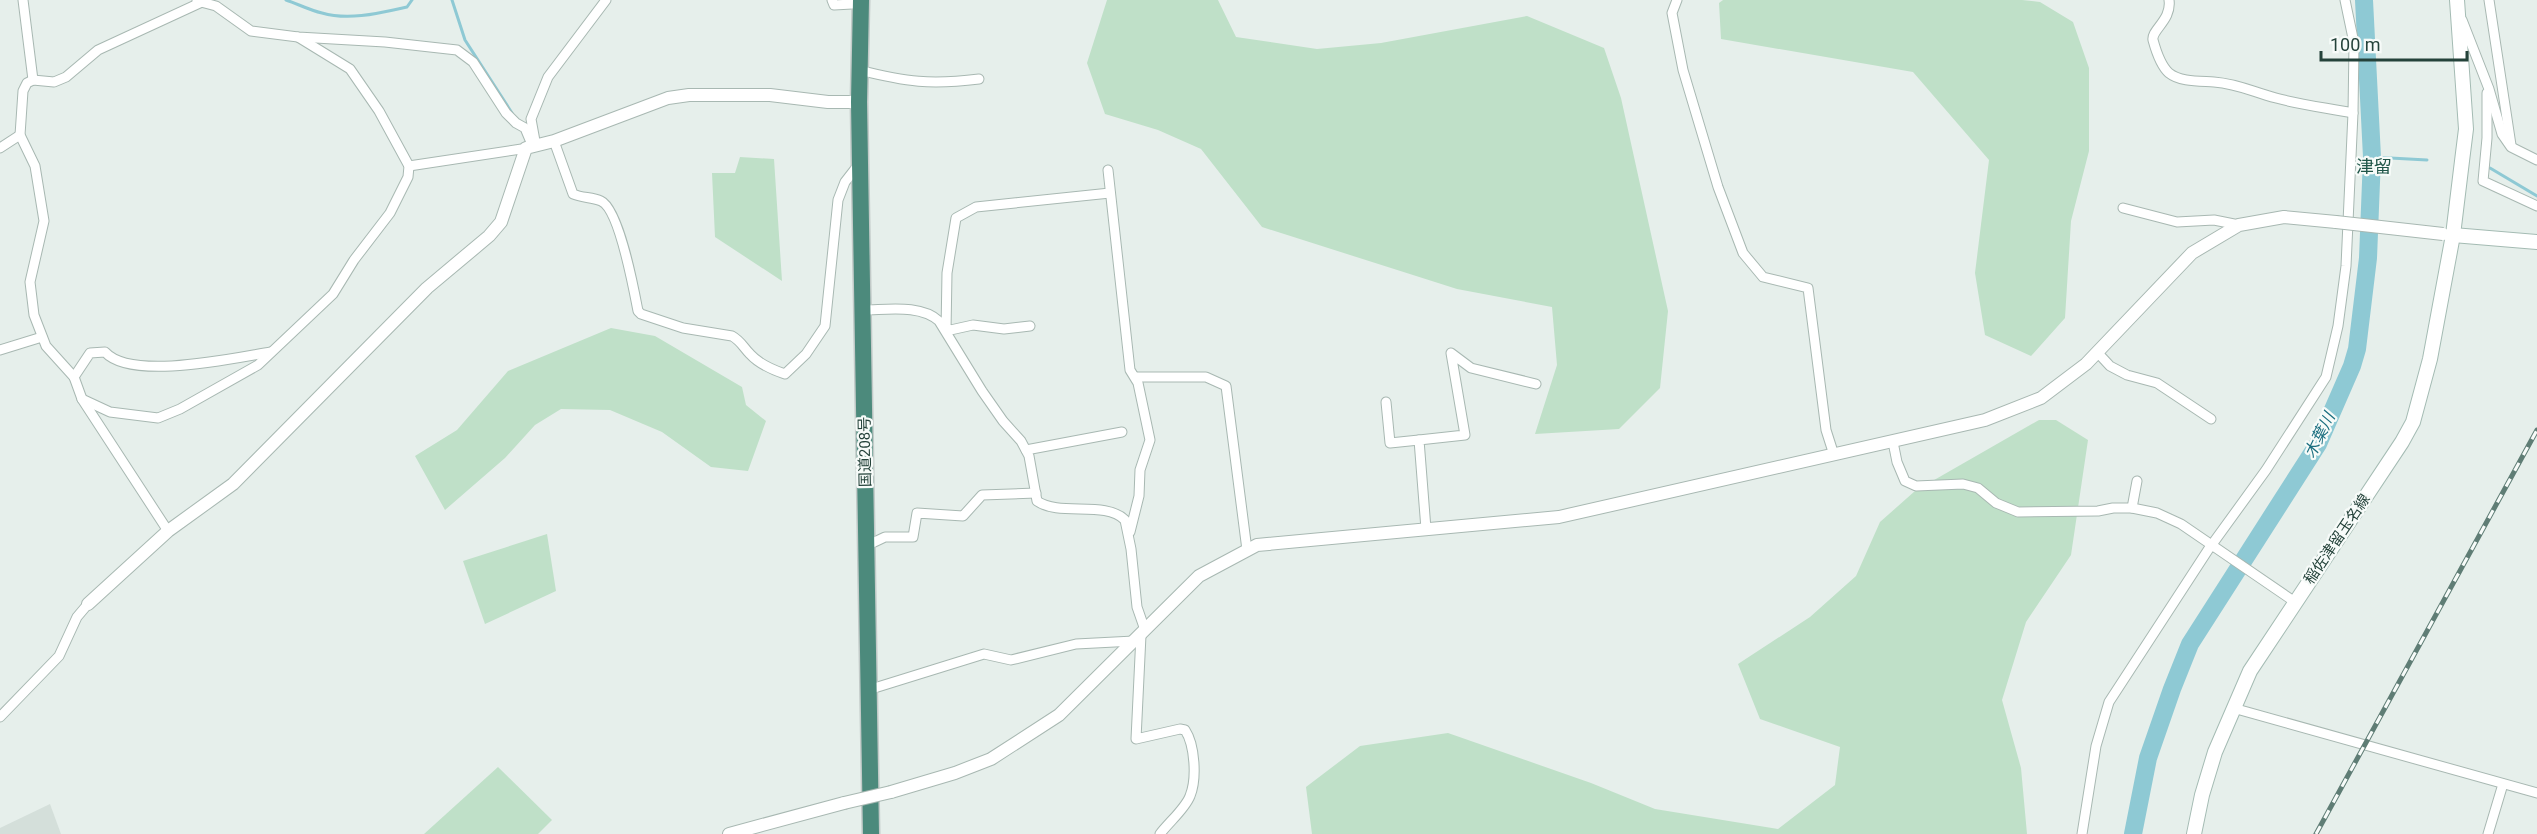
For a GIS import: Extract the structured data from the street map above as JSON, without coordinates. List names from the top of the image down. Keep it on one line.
{"streets":{"highway":["国道208号"],"main road":["稲佐津留玉名線"]},"districts":["津留"],"water":["木葉川"],"scale_bar":"100 m"}
